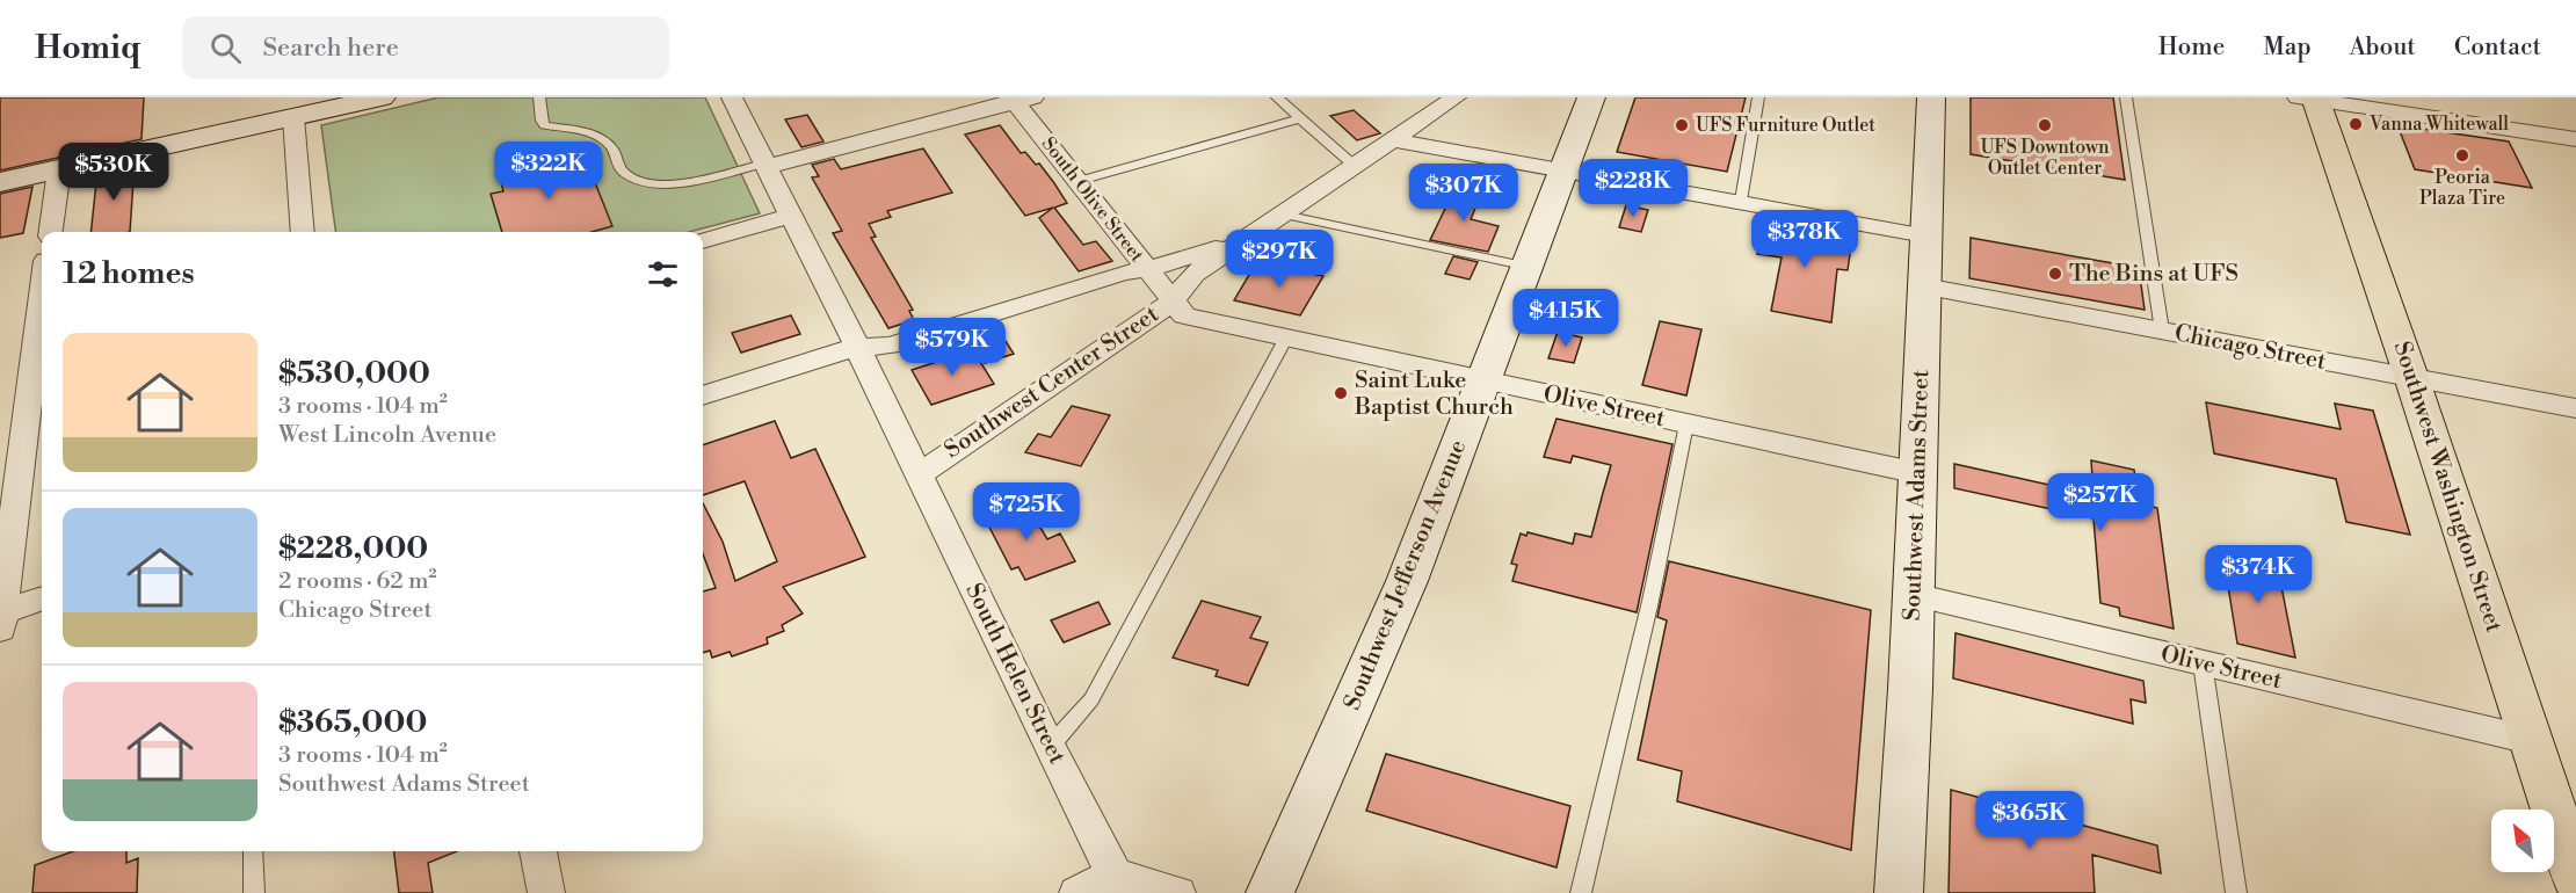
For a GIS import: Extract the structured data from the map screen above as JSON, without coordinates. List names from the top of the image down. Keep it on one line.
{"streets":{"main road":["Southwest Washington Street","Southwest Adams Street","Southwest Jefferson Avenue"],"street":["South Olive Street","Chicago Street","Southwest Center Street","Olive Street","South Helen Street"]},"crossings":[["South Olive Street","Southwest Center Street"],["South Olive Street","Olive Street"],["Chicago Street","Southwest Washington Street"],["Chicago Street","Southwest Adams Street"],["Southwest Center Street","Olive Street"],["Southwest Center Street","South Helen Street"],["Olive Street","Southwest Washington Street"],["Olive Street","Southwest Adams Street"],["Olive Street","Southwest Jefferson Avenue"]],"places":["Vanna Whitewall","UFS Furniture Outlet","UFS Downtown Outlet Center","Peoria Plaza Tire","The Bins at UFS","Saint Luke Baptist Church"],"north":"top left","page":{"header":"Homiq","search":"Search here","nav":["Home","Map","About","Contact"],"price":["$322K","$530K","$228K","$307K","$378K","$297K","$415K","$579K","$257K","$725K","$374K","$365K"],"heading":"12 homes","list":[{"name":"$530,000","note":"3 rooms · 104 m² · West Lincoln Avenue"},{"name":"$228,000","note":"2 rooms · 62 m² · Chicago Street"},{"name":"$365,000","note":"3 rooms · 104 m² · Southwest Adams Street"}]}}
